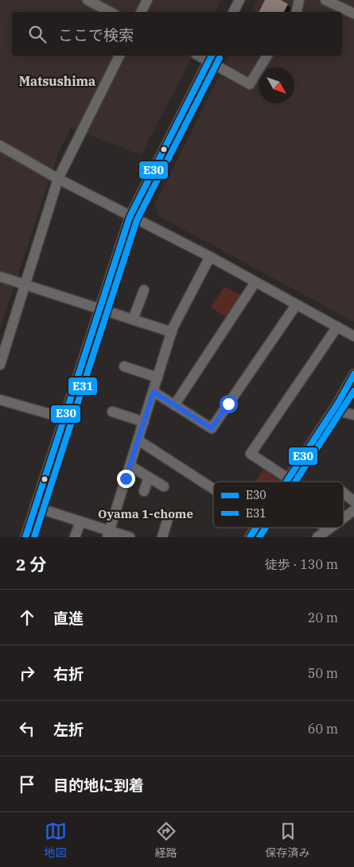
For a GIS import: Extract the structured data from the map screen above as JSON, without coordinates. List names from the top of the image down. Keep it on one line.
{"districts":["Matsushima","Oyama 1-chome"],"lines":["transit line E30","transit line E31"],"legend":["E30","E31"],"north":"bottom right","page":{"search":"ここで検索","heading":["2 分","徒歩 · 130 m"],"list":[["直進","20 m"],["右折","50 m"],["左折","60 m"],"目的地に到着"],"nav":["地図","経路","保存済み"]}}
